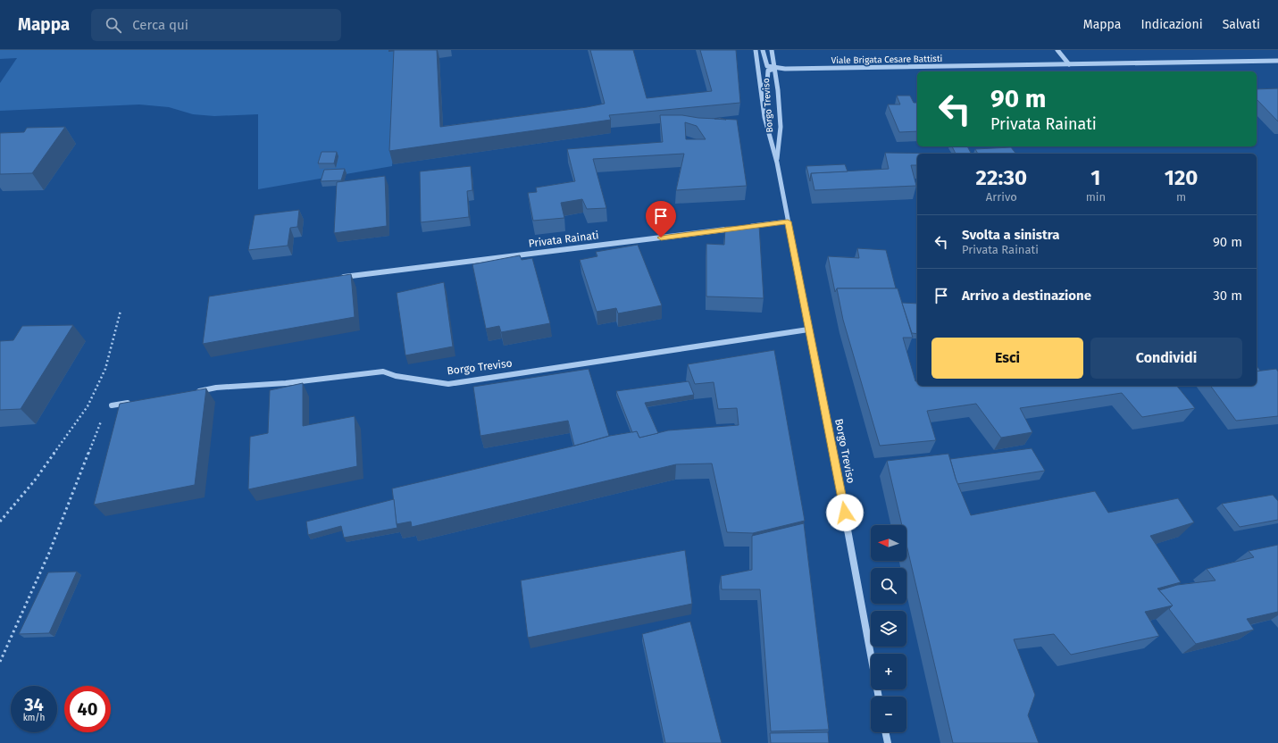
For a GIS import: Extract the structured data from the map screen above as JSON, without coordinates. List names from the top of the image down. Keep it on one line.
{"streets":{"street":["Viale Brigata Cesare Battisti","Borgo Treviso","Privata Rainati"]},"crossings":[["Viale Brigata Cesare Battisti","Borgo Treviso"]],"north":"left","page":{"header":"Mappa","search":"Cerca qui","nav":["Mappa","Indicazioni","Salvati"],"turn":["90 m","Privata Rainati"],"eta":["22:30","Arrivo","1","min","120","m"],"list":[{"name":"Svolta a sinistra","note":"Privata Rainati","value":"90 m"},{"name":"Arrivo a destinazione","value":"30 m"}],"buttons":["Esci","Condividi"],"map_buttons":["+","−"],"speed":"34 km/h","limit":"40"}}
